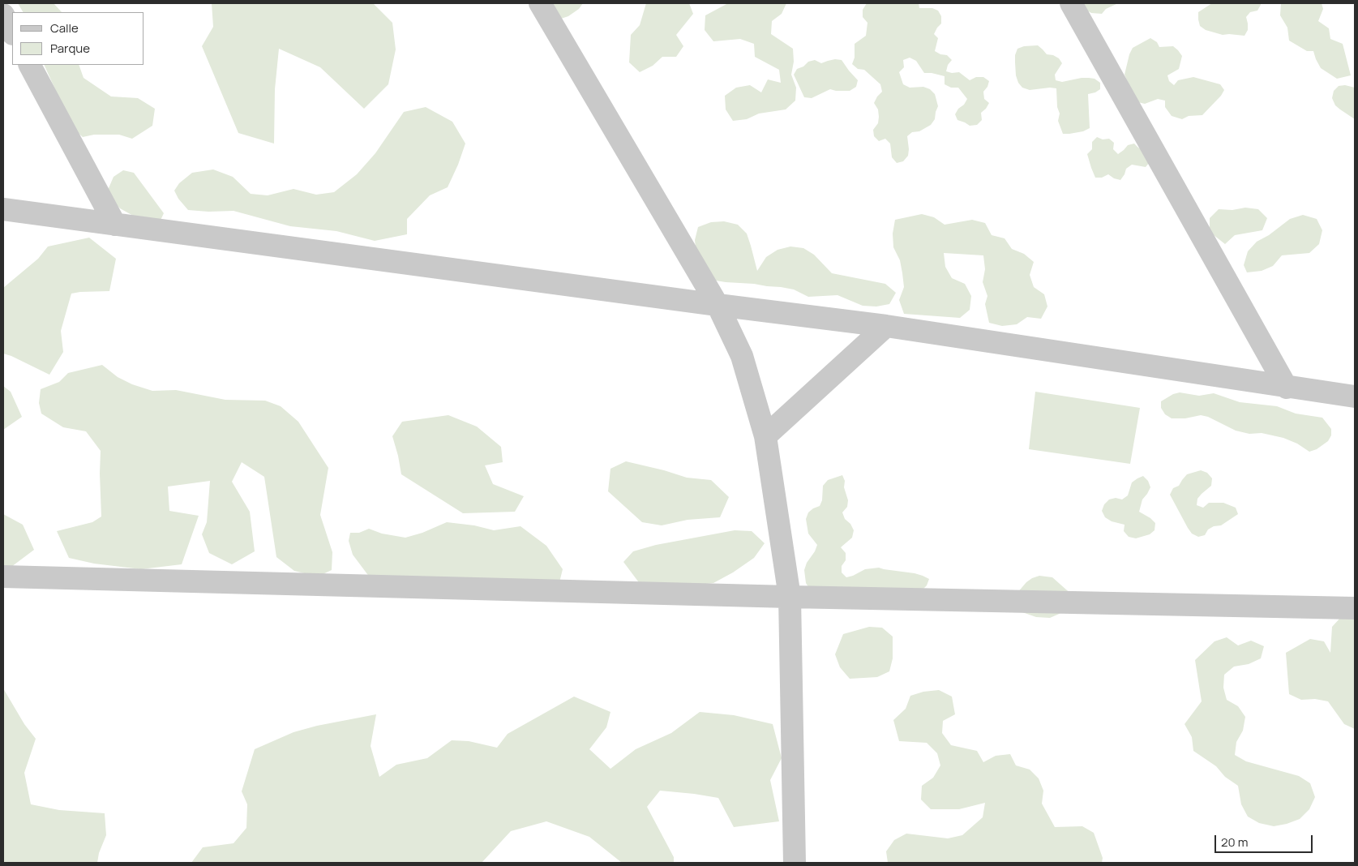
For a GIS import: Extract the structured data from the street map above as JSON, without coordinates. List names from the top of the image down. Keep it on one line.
{"legend":["Calle","Parque"],"scale_bar":"20 m"}
